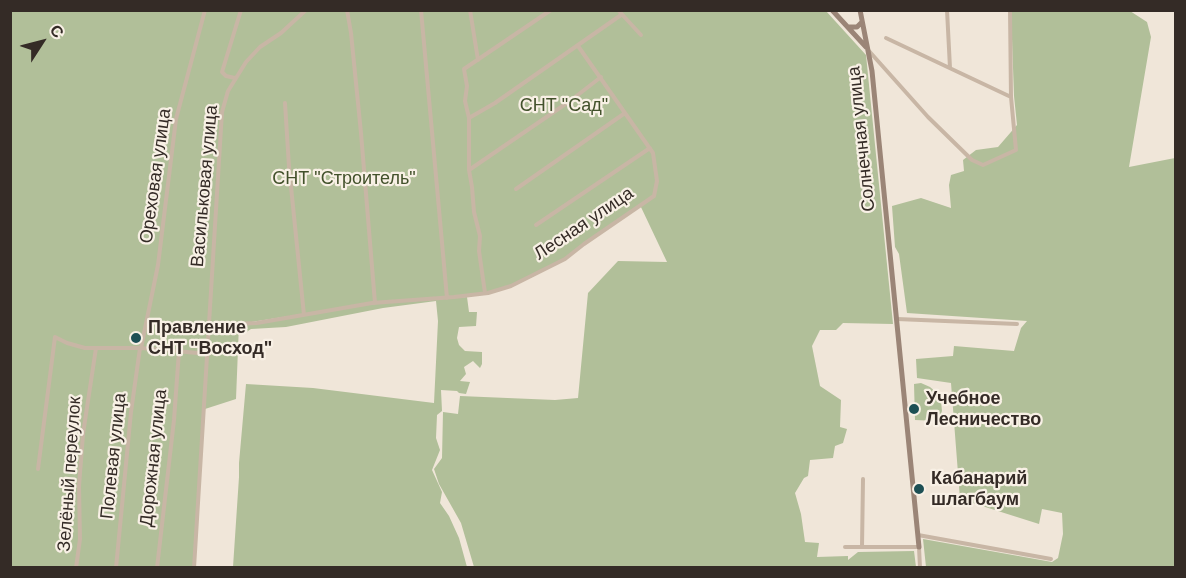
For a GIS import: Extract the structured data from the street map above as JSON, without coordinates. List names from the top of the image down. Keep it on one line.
{"streets":{"street":["Солнечная улица","Ореховая улица","Васильковая улица","Лесная улица","Полевая улица","Дорожная улица","Зелёный переулок"]},"crossings":[["Ореховая улица","Полевая улица"]],"parks":["СНТ \"Сад\"","СНТ \"Строитель\""],"places":["Правление СНТ \"Восход\"","Учебное Лесничество","Кабанарий шлагбаум"],"north":"top right"}
